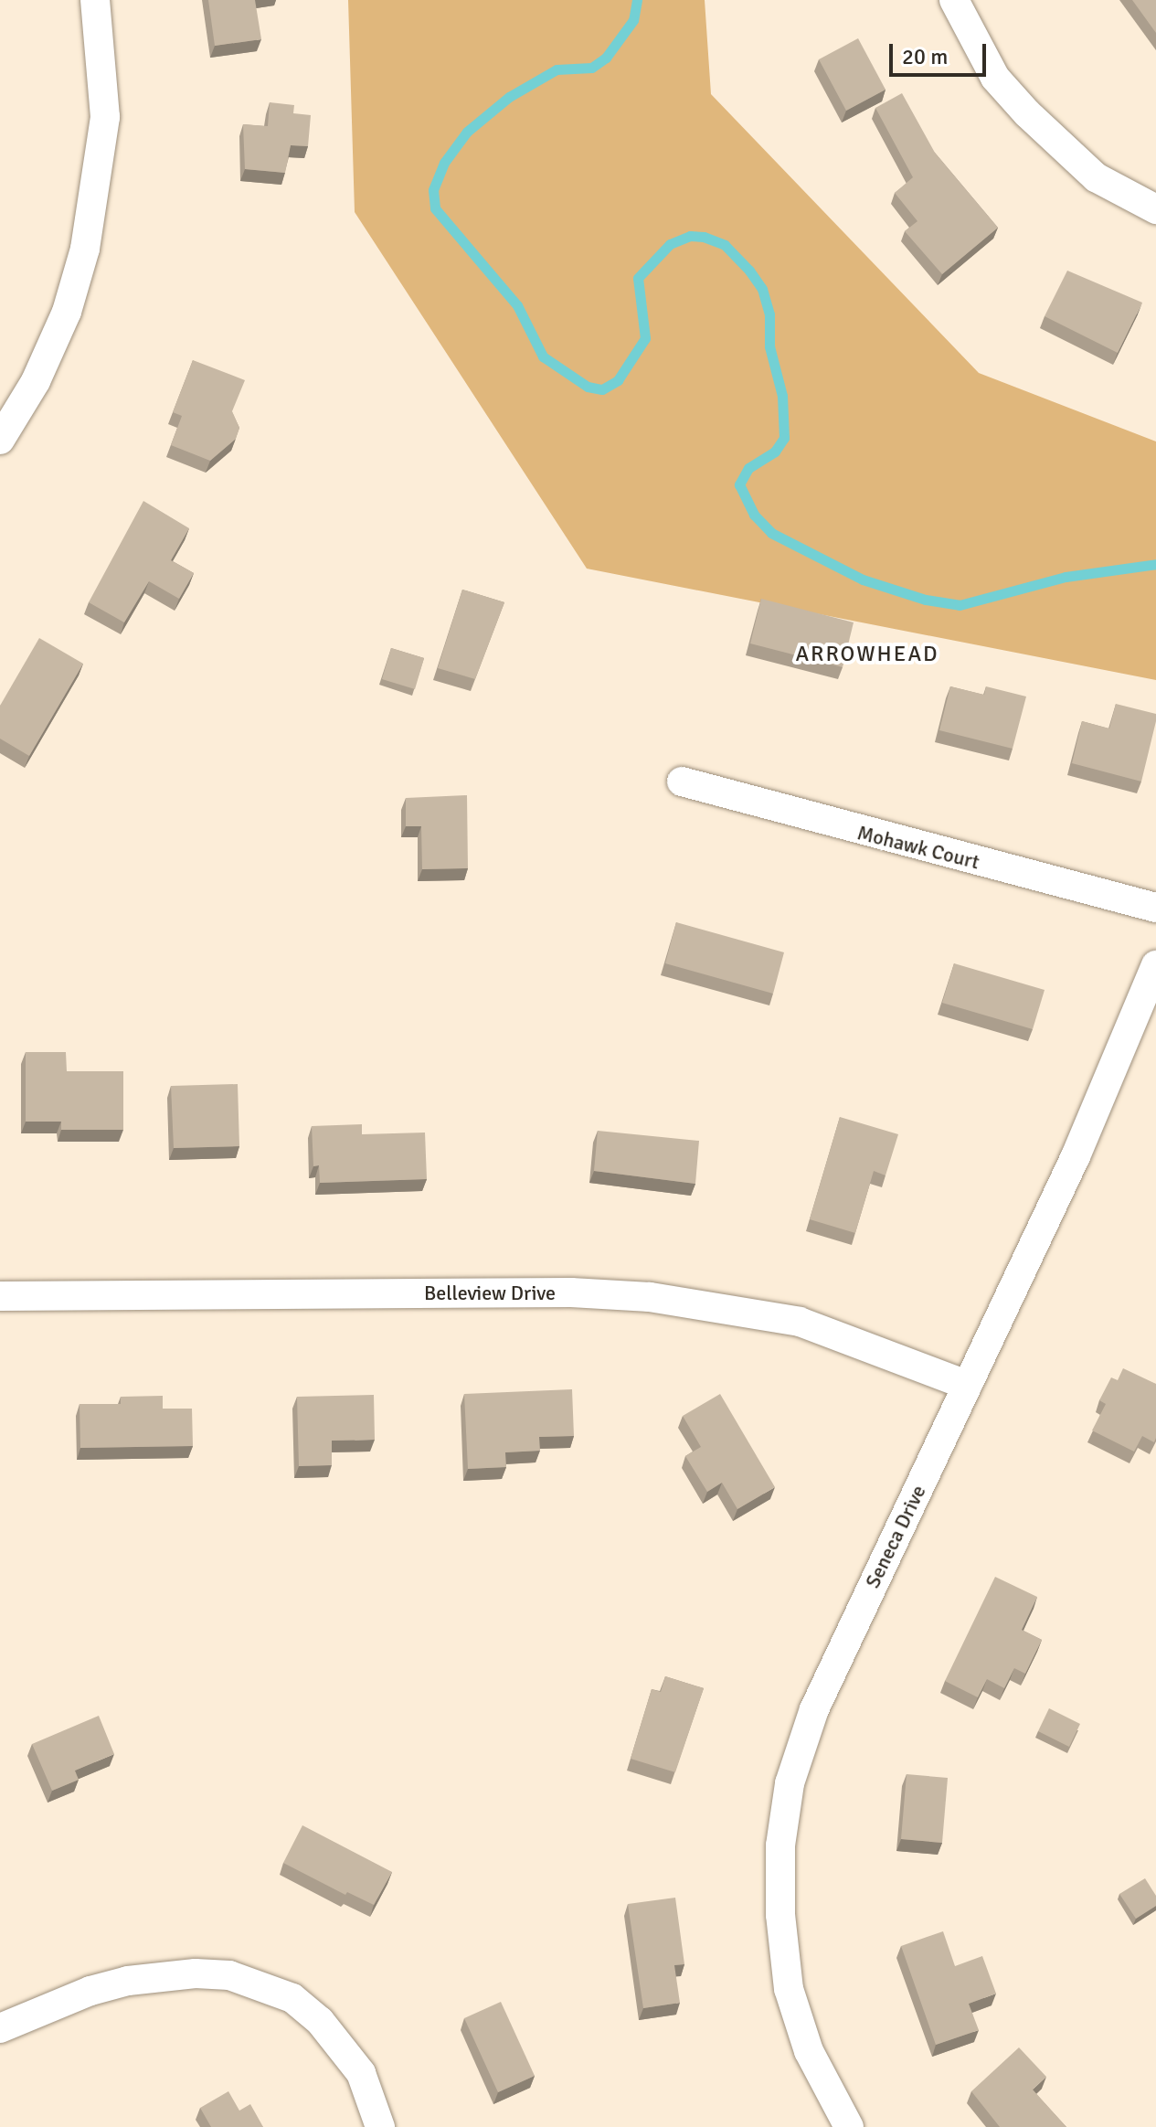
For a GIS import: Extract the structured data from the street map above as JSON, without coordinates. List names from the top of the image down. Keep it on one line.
{"streets":{"street":["Mohawk Court","Belleview Drive","Seneca Drive"]},"crossings":[["Belleview Drive","Seneca Drive"]],"districts":["ARROWHEAD"],"scale_bar":"20 m"}
